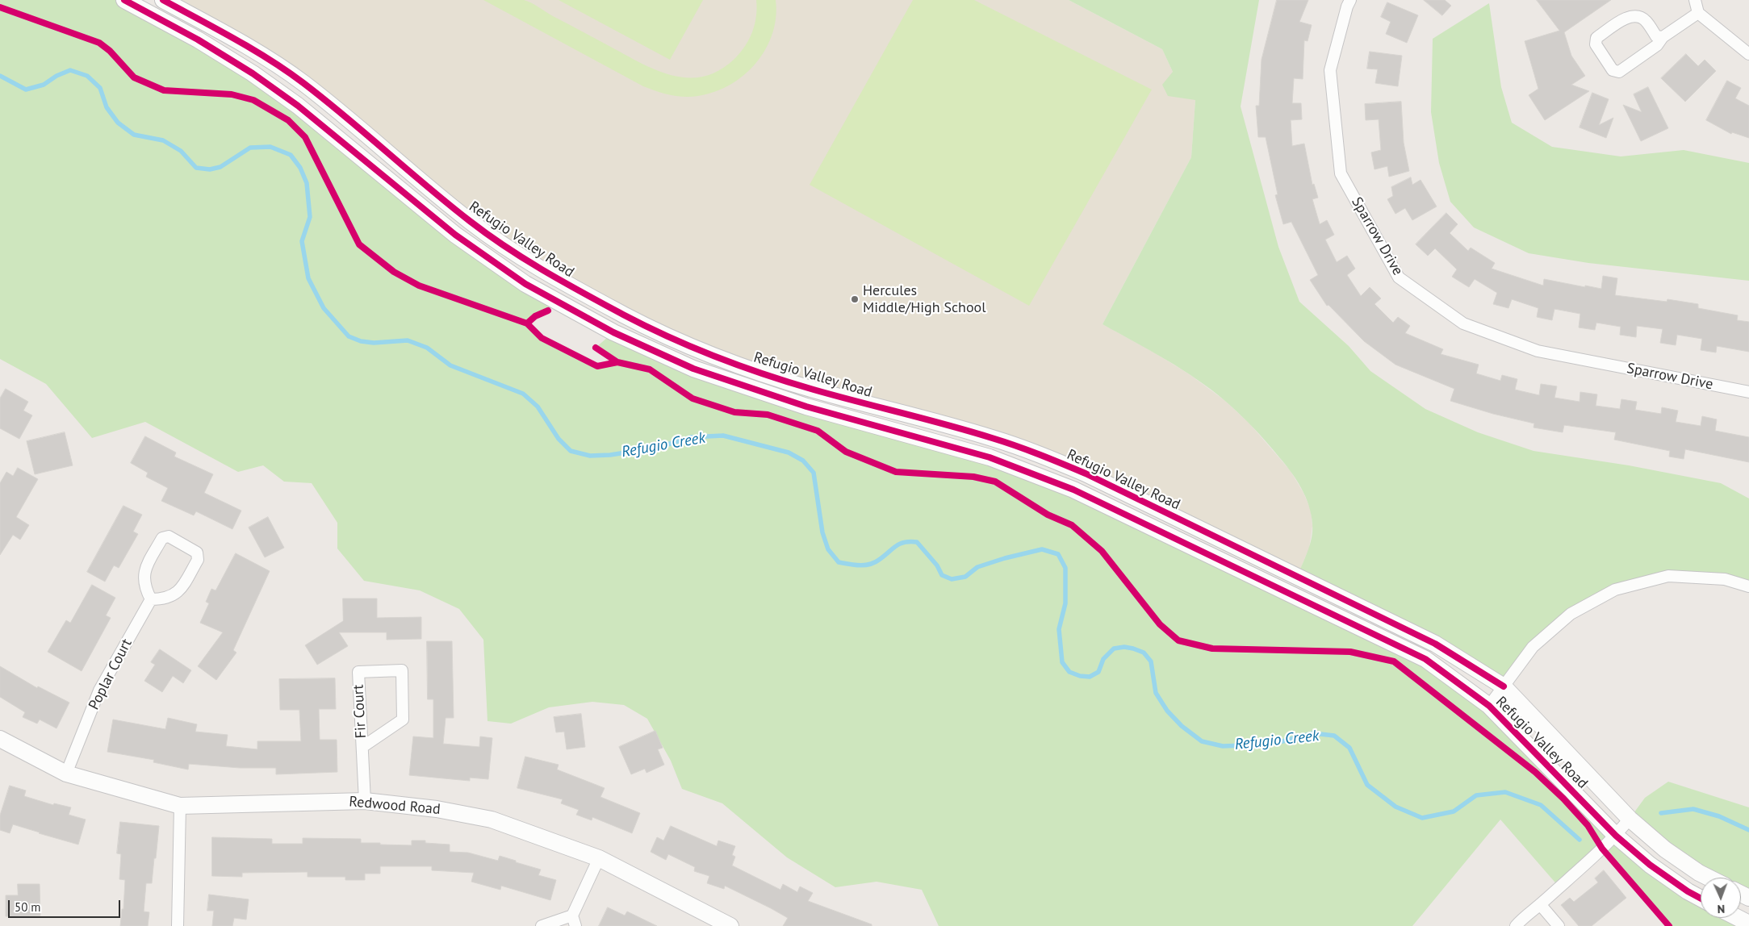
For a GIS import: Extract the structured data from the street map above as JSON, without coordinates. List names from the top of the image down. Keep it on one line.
{"streets":{"street":["Sparrow Drive","Refugio Valley Road","Poplar Court","Fir Court","Redwood Road"]},"crossings":[["Poplar Court","Redwood Road"],["Fir Court","Redwood Road"]],"water":["Refugio Creek"],"places":["Hercules Middle/High School"],"scale_bar":"50 m","north":"bottom"}
